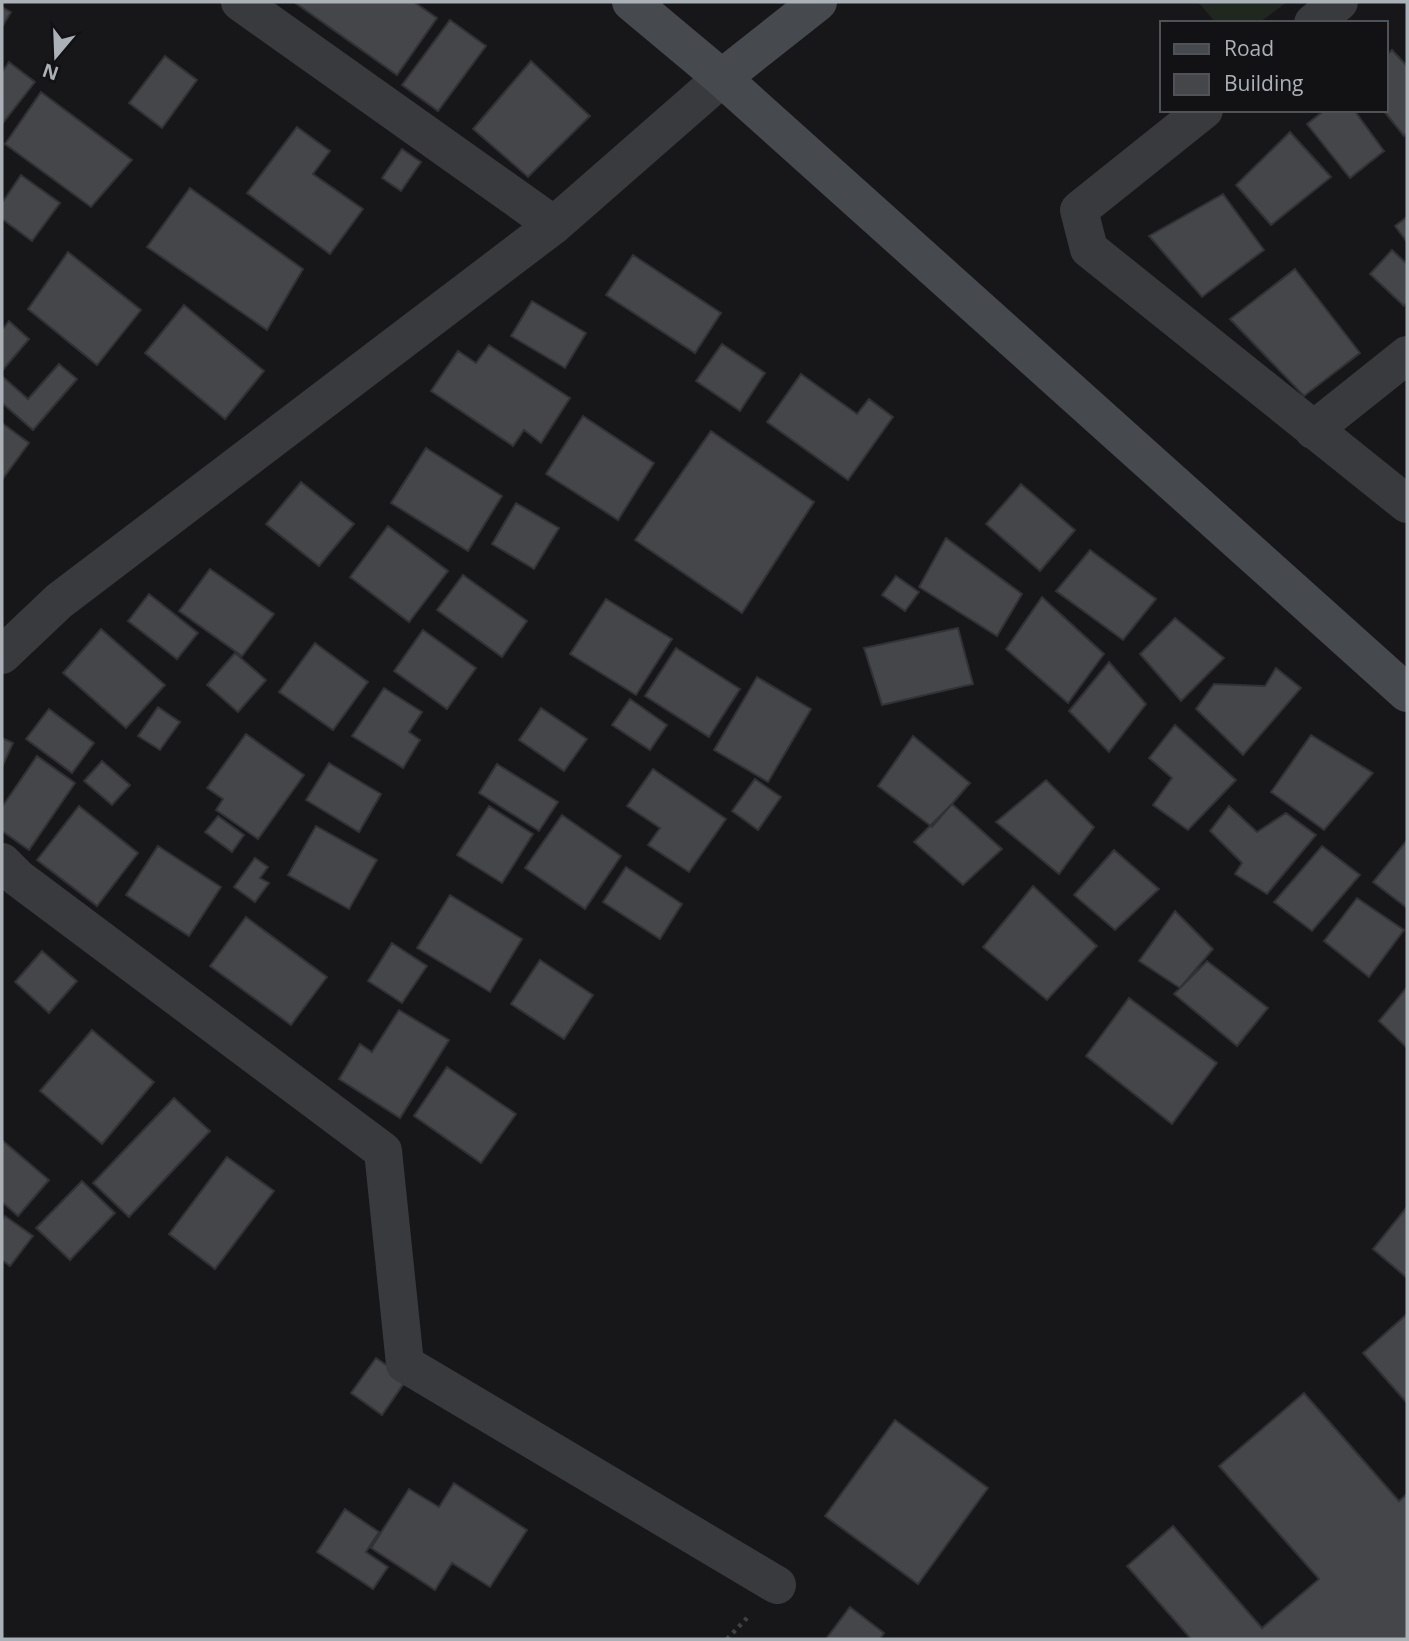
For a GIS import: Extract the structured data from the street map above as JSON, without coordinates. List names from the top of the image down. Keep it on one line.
{"legend":["Road","Building"],"north":"bottom"}
